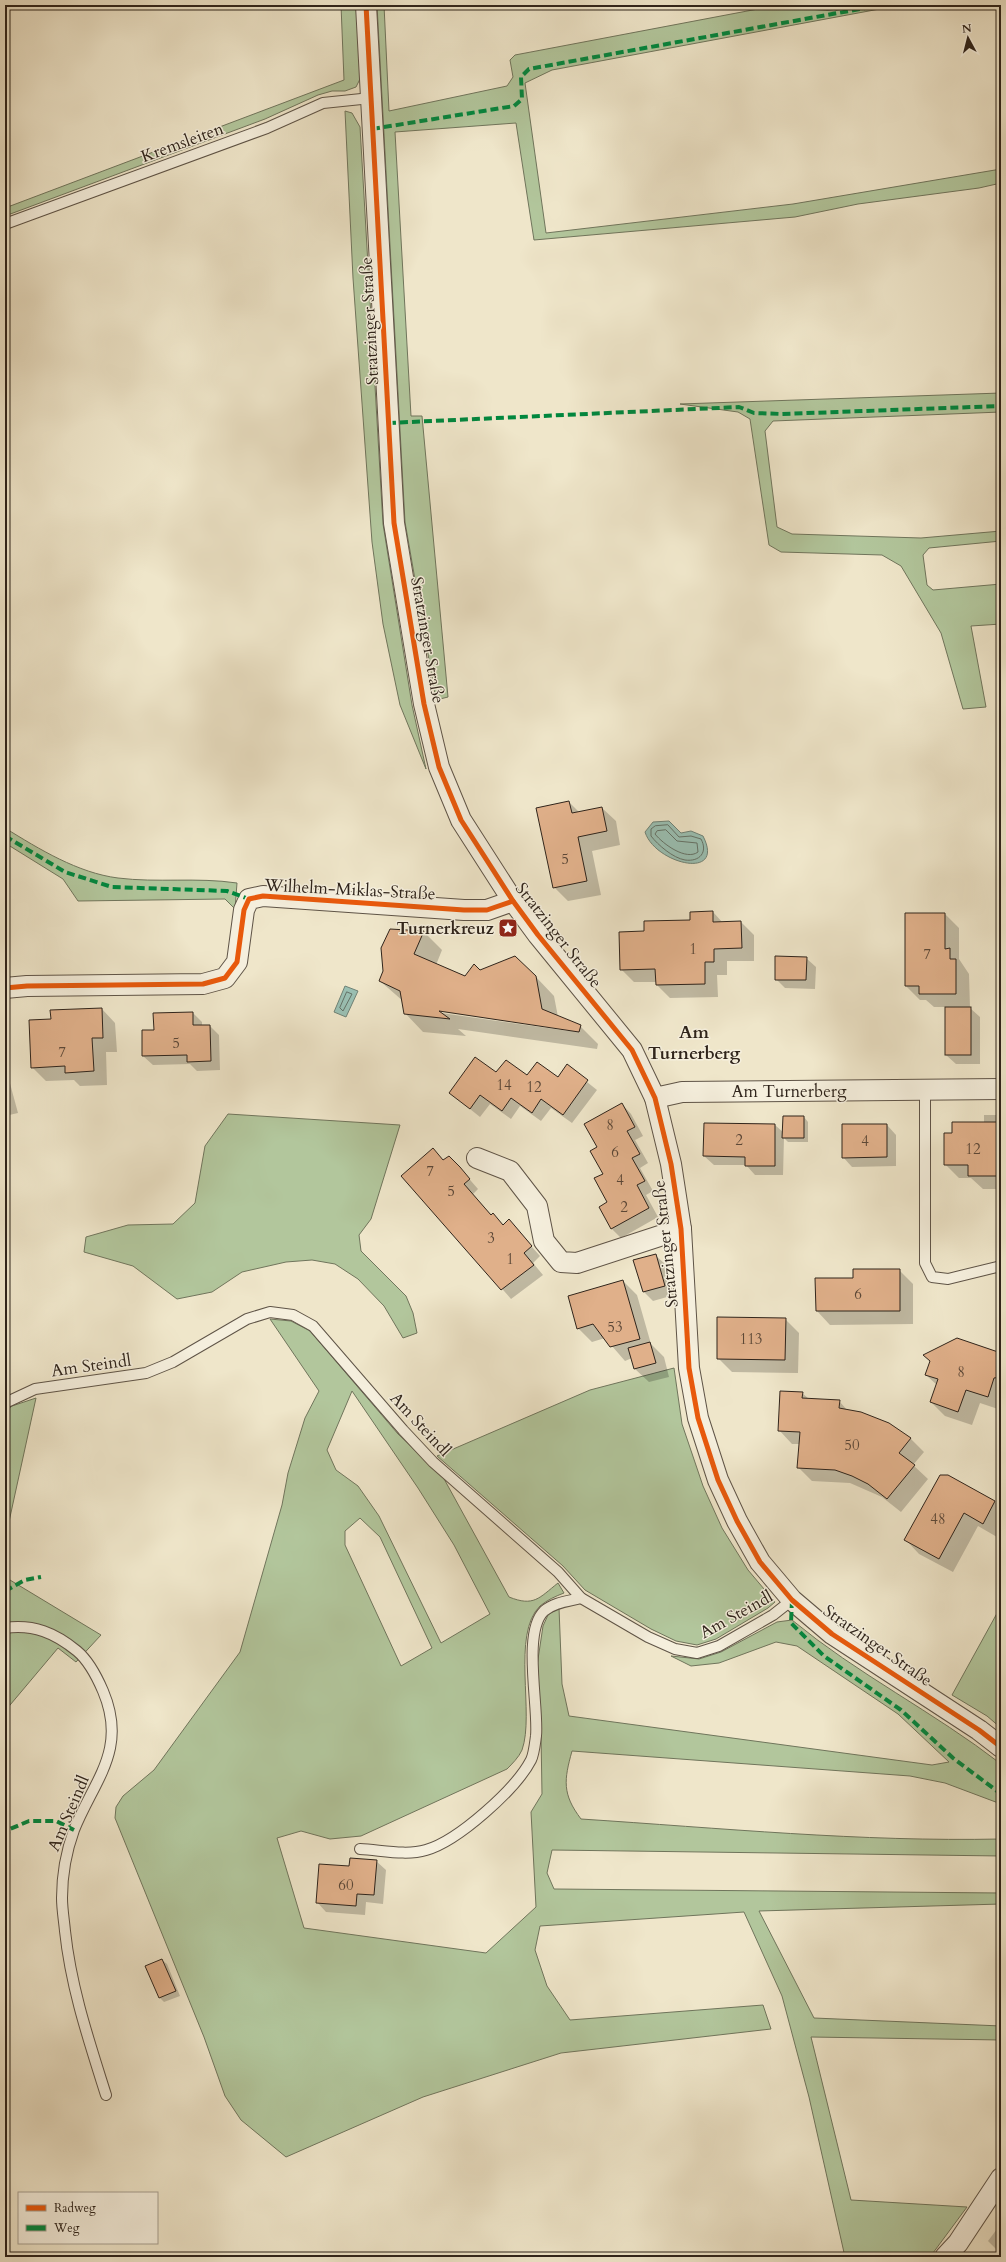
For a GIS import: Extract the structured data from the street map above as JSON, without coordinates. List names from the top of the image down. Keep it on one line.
{"streets":{"street":["Stratzinger Straße","Wilhelm-Miklas-Straße","Am Turnerberg"],"lane":["Kremsleiten","Am Steindl"]},"crossings":[["Kremsleiten","Stratzinger Straße"],["Stratzinger Straße","Wilhelm-Miklas-Straße"],["Stratzinger Straße","Am Turnerberg"],["Stratzinger Straße","Am Steindl"]],"districts":["Am Turnerberg"],"places":{"place":["Turnerkreuz"]},"house_numbers":["5","1","7","5","7","14","12","8","2","4","12","6","7","4","5","2","3","1","6","53","113","8","50","48","60"],"legend":["Radweg","Weg"],"north":"top"}
